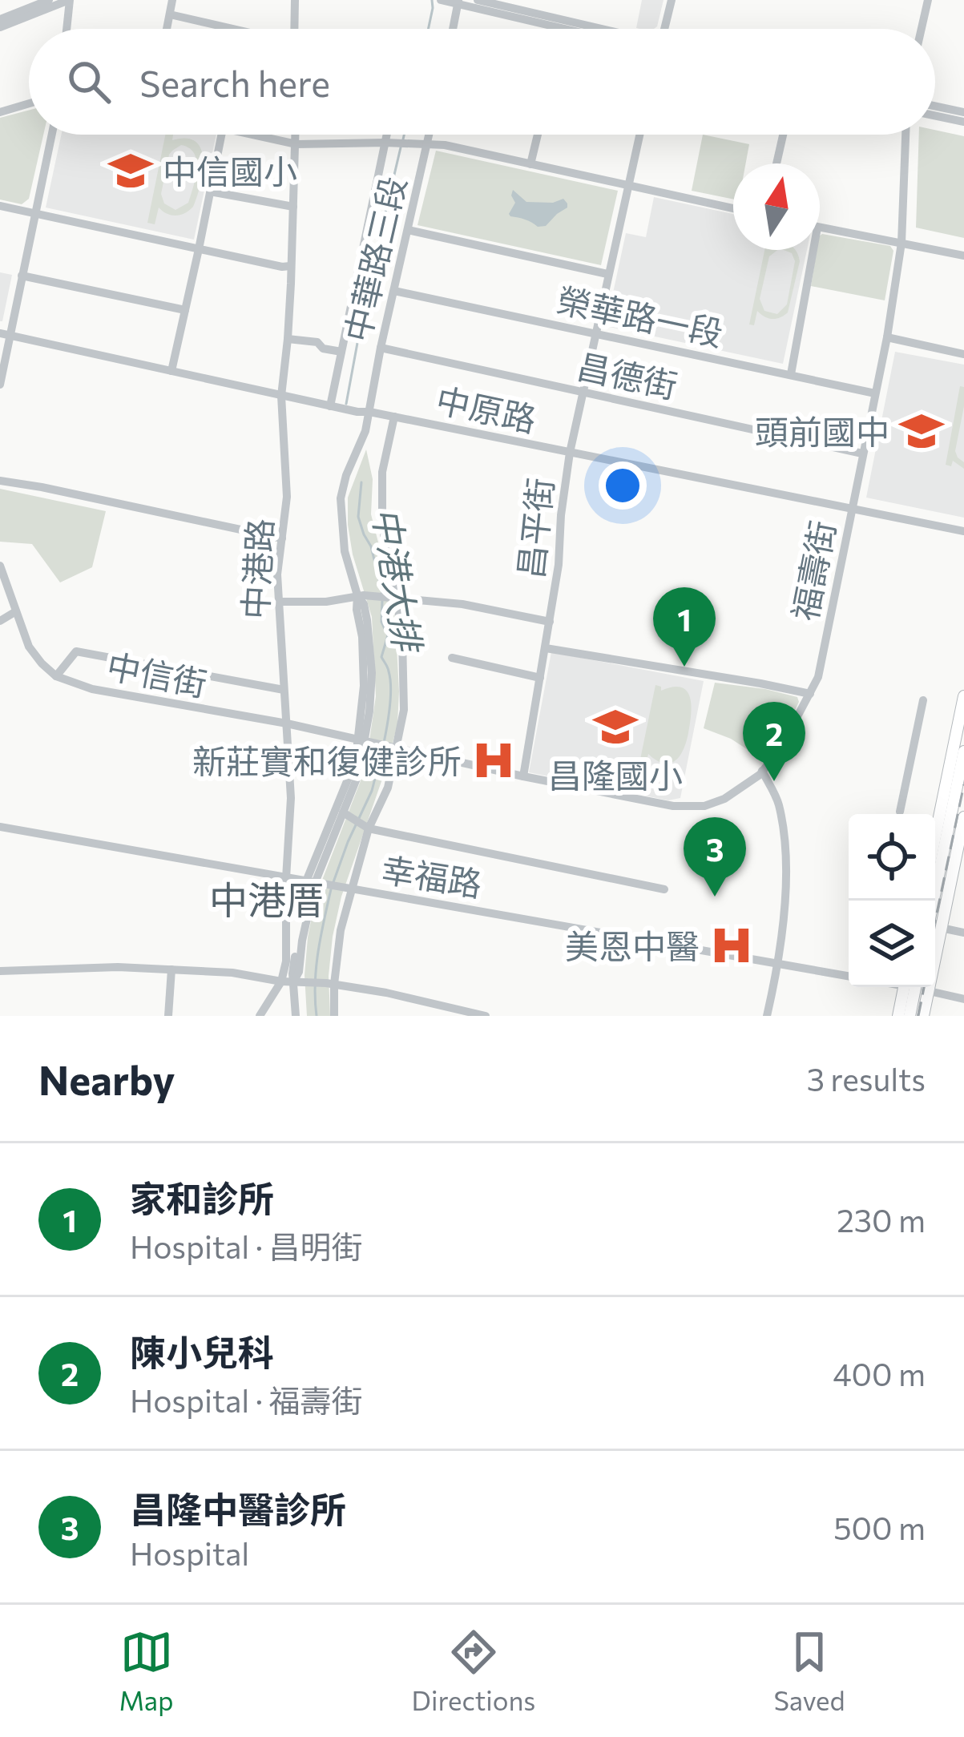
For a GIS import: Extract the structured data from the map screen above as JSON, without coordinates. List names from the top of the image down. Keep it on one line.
{"streets":{"street":["中華路三段","榮華路一段","昌德街","中原路","昌平街","中港路","福壽街","中信街","幸福路"]},"crossings":[["中華路三段","榮華路一段"],["中華路三段","昌德街"],["中華路三段","中原路"],["中華路三段","中信街"],["中華路三段","幸福路"],["榮華路一段","昌平街"],["榮華路一段","福壽街"],["昌德街","昌平街"],["昌德街","福壽街"],["中原路","昌平街"],["中原路","中港路"],["中原路","福壽街"],["昌平街","福壽街"],["昌平街","中信街"],["中港路","中信街"],["中港路","幸福路"],["福壽街","中信街"]],"districts":["中港厝"],"water":["中港大排"],"places":{"school or university":["中信國小","頭前國中","昌隆國小"],"hospital":["新莊實和復健診所","美恩中醫"]},"north":"top","page":{"search":"Search here","pins":["1","2","3"],"heading":["Nearby","3 results"],"list":[{"mark":"1","name":"家和診所","note":"Hospital · 昌明街","value":"230 m"},{"mark":"2","name":"陳小兒科","note":"Hospital · 福壽街","value":"400 m"},{"mark":"3","name":"昌隆中醫診所","note":"Hospital","value":"500 m"}],"nav":["Map","Directions","Saved"]}}
